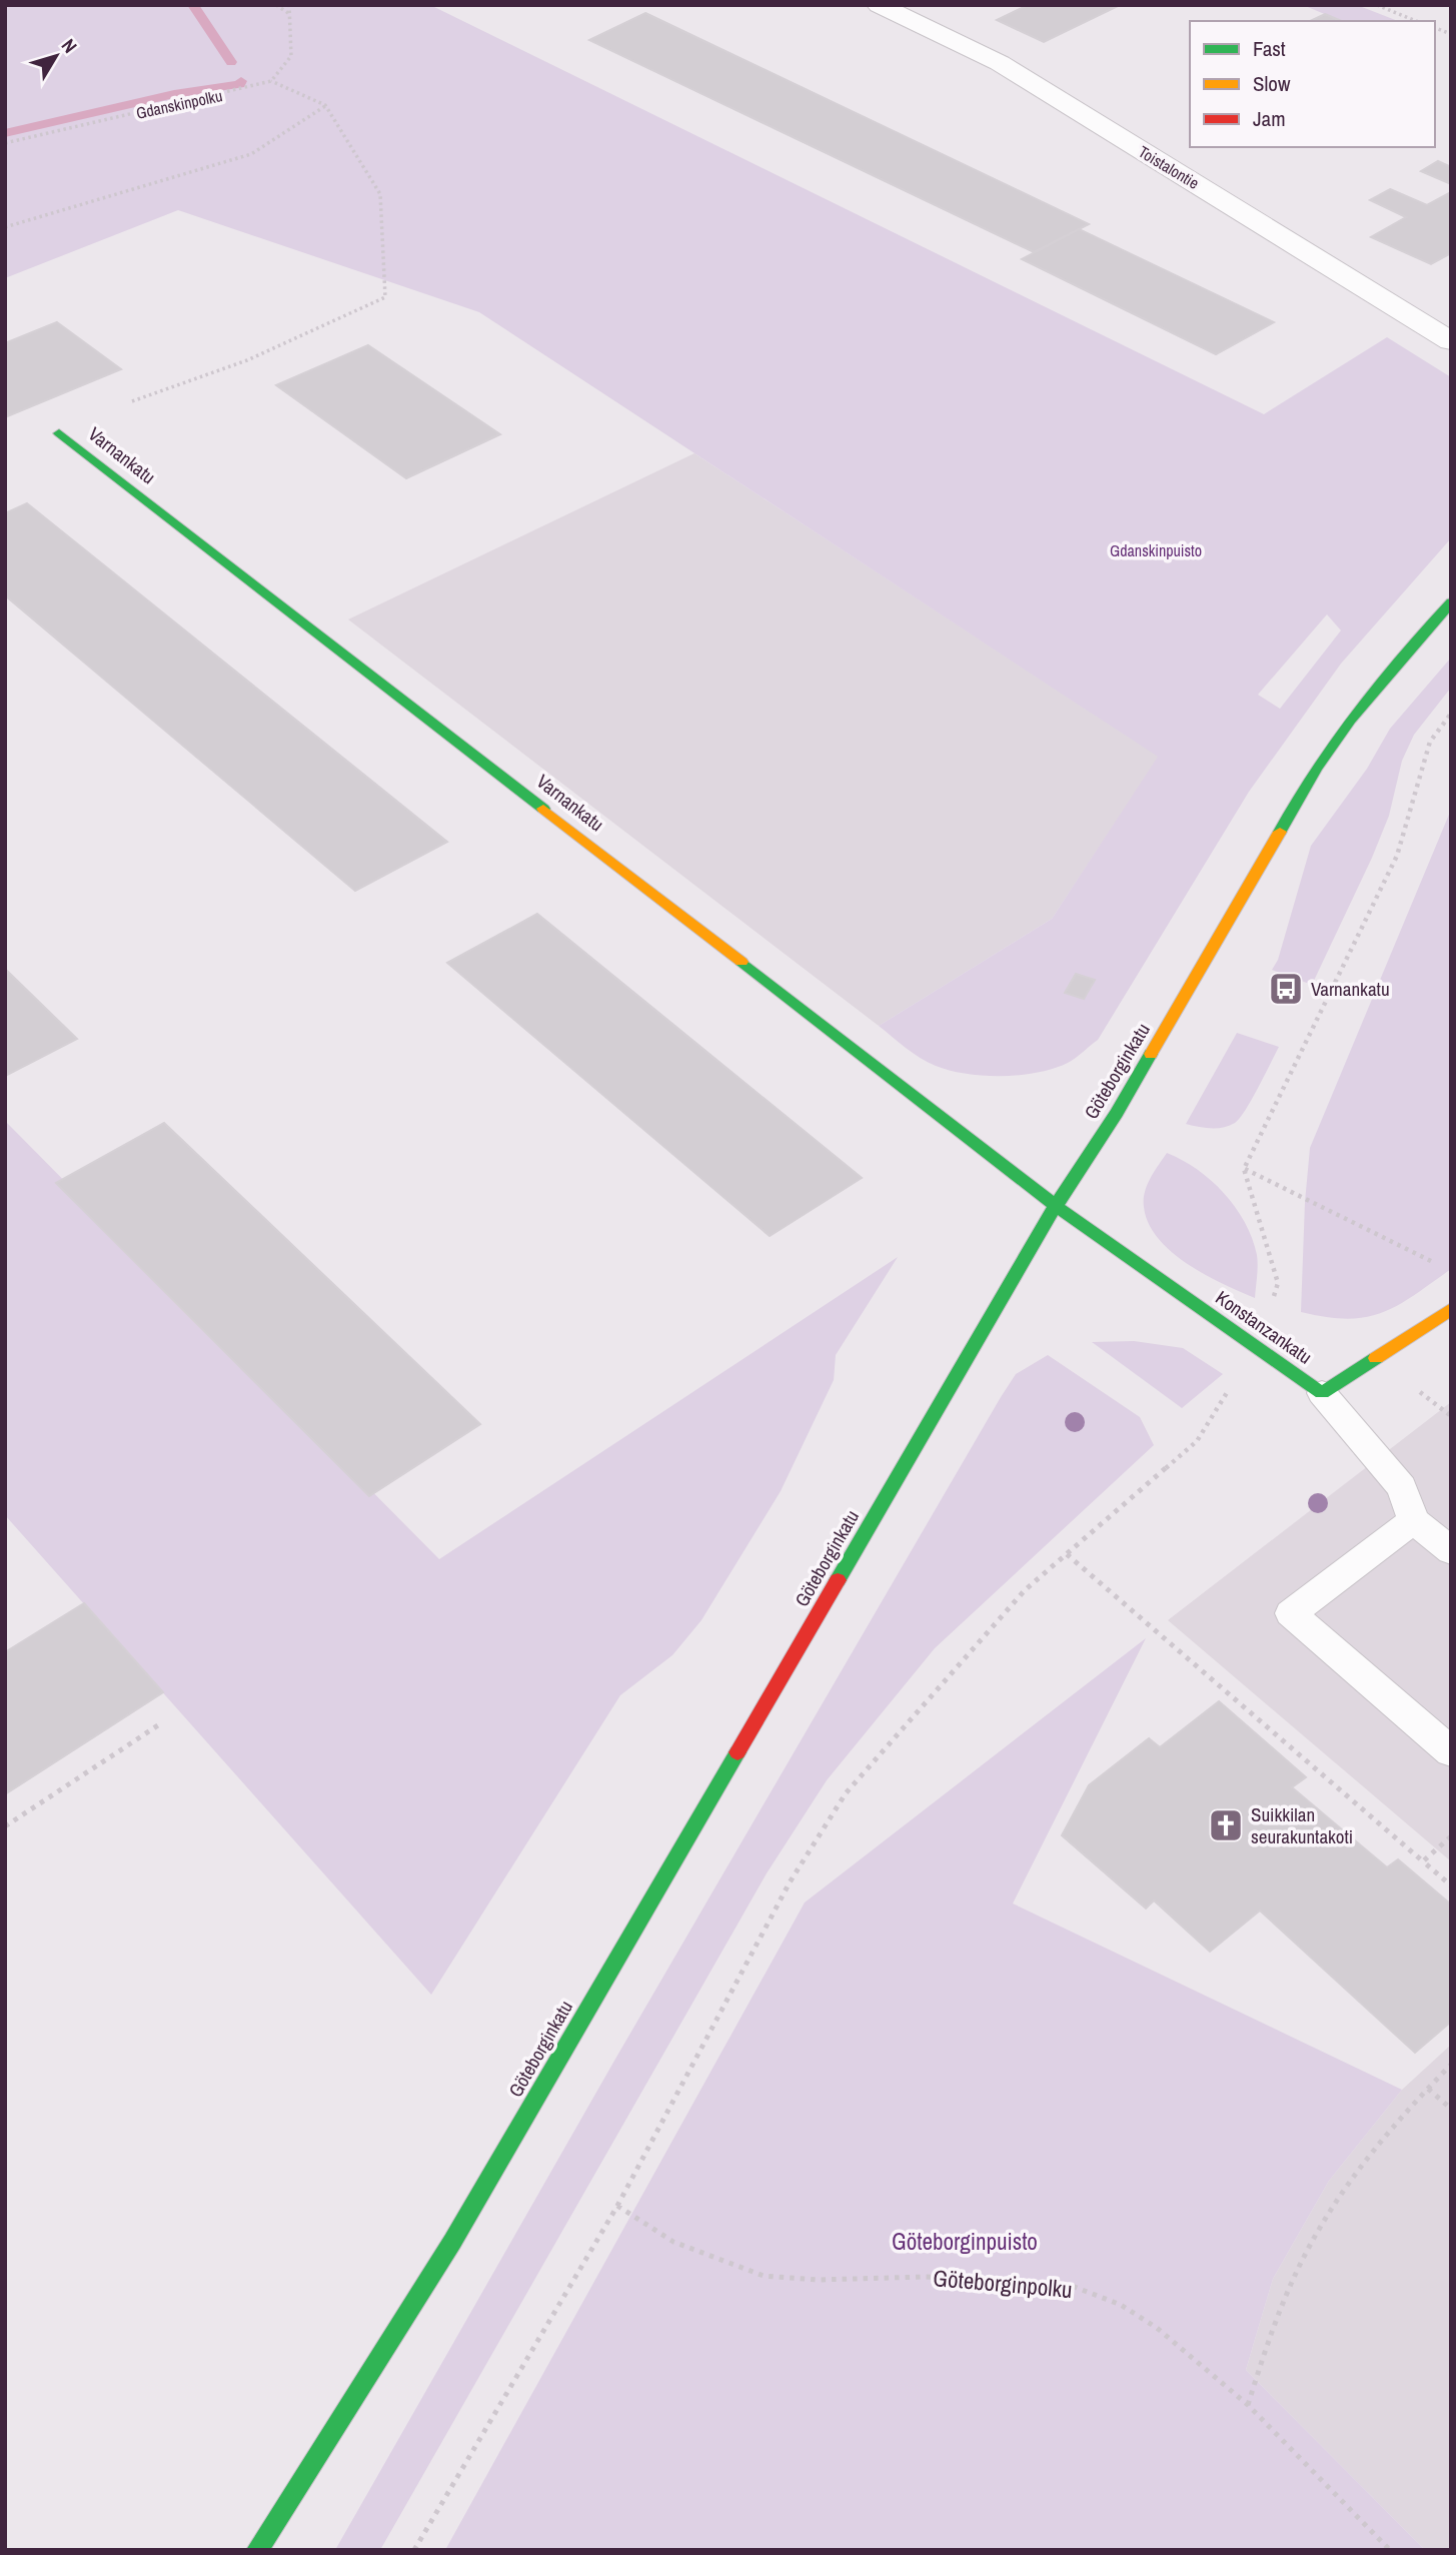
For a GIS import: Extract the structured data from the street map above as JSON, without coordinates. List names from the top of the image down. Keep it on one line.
{"streets":{"street":["Toistalontie","Varnankatu","Göteborginkatu","Konstanzankatu"],"path":["Gdanskinpolku","Göteborginpolku"]},"crossings":[["Varnankatu","Göteborginkatu"],["Varnankatu","Konstanzankatu"],["Göteborginkatu","Konstanzankatu"]],"parks":["Gdanskinpuisto","Göteborginpuisto"],"places":{"bus stop":["Varnankatu"],"church":["Suikkilan seurakuntakoti"]},"legend":["Fast","Slow","Jam"],"north":"top right"}
